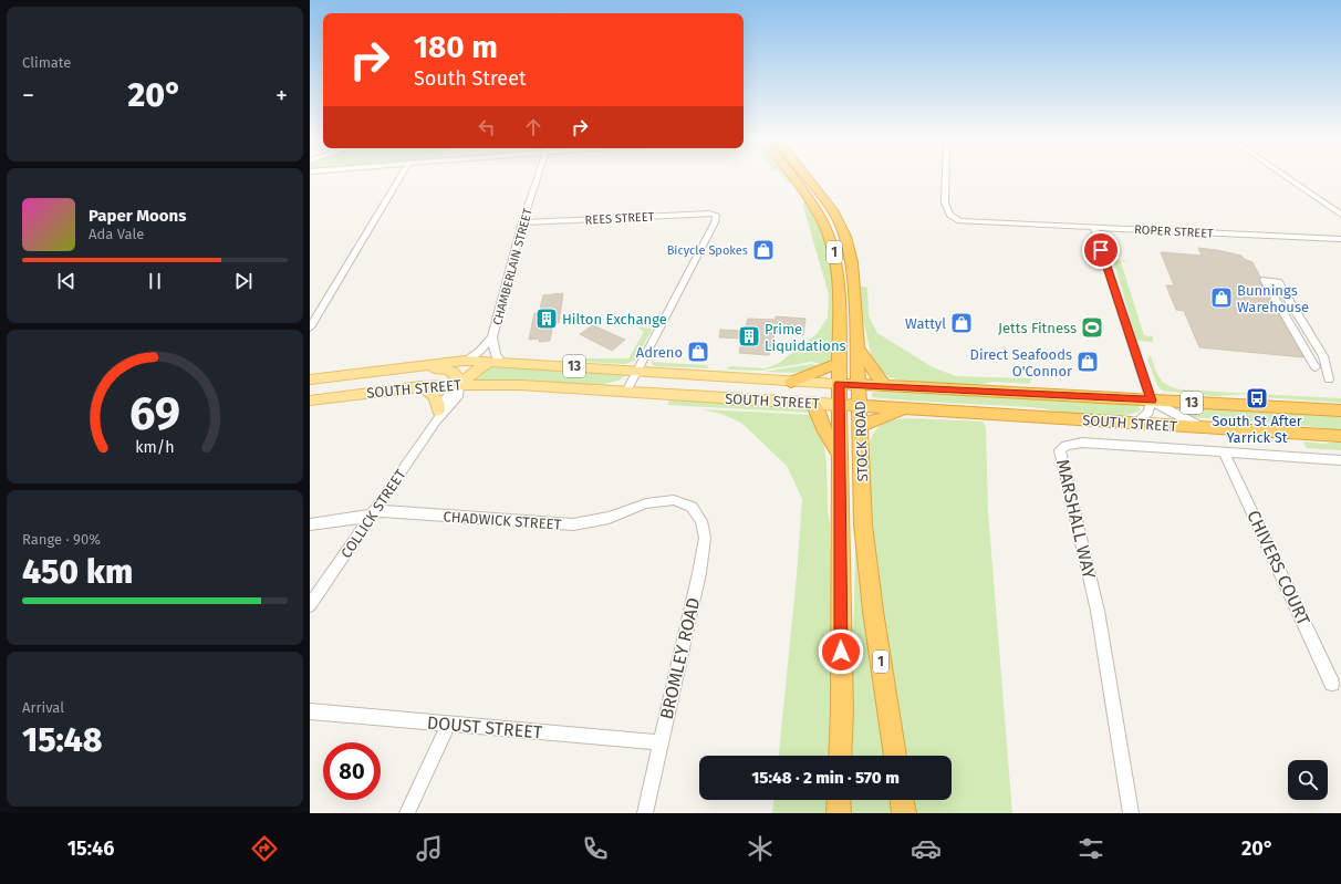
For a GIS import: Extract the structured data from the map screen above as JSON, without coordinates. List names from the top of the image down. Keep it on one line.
{"streets":{"highway":["1","13","SOUTH STREET","STOCK ROAD"],"street":["REES STREET","ROPER STREET","CHAMBERLAIN STREET","COLLICK STREET","MARSHALL WAY","CHADWICK STREET","CHIVERS COURT","BROMLEY ROAD","DOUST STREET"]},"crossings":[["REES STREET","CHAMBERLAIN STREET"],["REES STREET","SOUTH STREET"],["CHAMBERLAIN STREET","SOUTH STREET"],["SOUTH STREET","STOCK ROAD"],["SOUTH STREET","COLLICK STREET"],["COLLICK STREET","CHADWICK STREET"],["MARSHALL WAY","CHIVERS COURT"],["CHADWICK STREET","BROMLEY ROAD"],["BROMLEY ROAD","DOUST STREET"]],"places":{"shop":["Bicycle Spokes","Bunnings Warehouse","Wattyl","Adreno","Direct Seafoods O'Connor"],"building":["Hilton Exchange","Prime Liquidations"],"sports":["Jetts Fitness"],"bus stop":["South St After Yarrick St"]},"page":{"tile":["Climate",["Range · 90%","450 km"],["Arrival","15:48"]],"turn":["180 m","South Street"],"heat":["−","20°","+"],"song":["Paper Moons","Ada Vale"],"limit":"80","trip":"15:48 · 2 min · 570 m","tabs":["15:46","20°"],"gauge":["69","km/h"]}}
